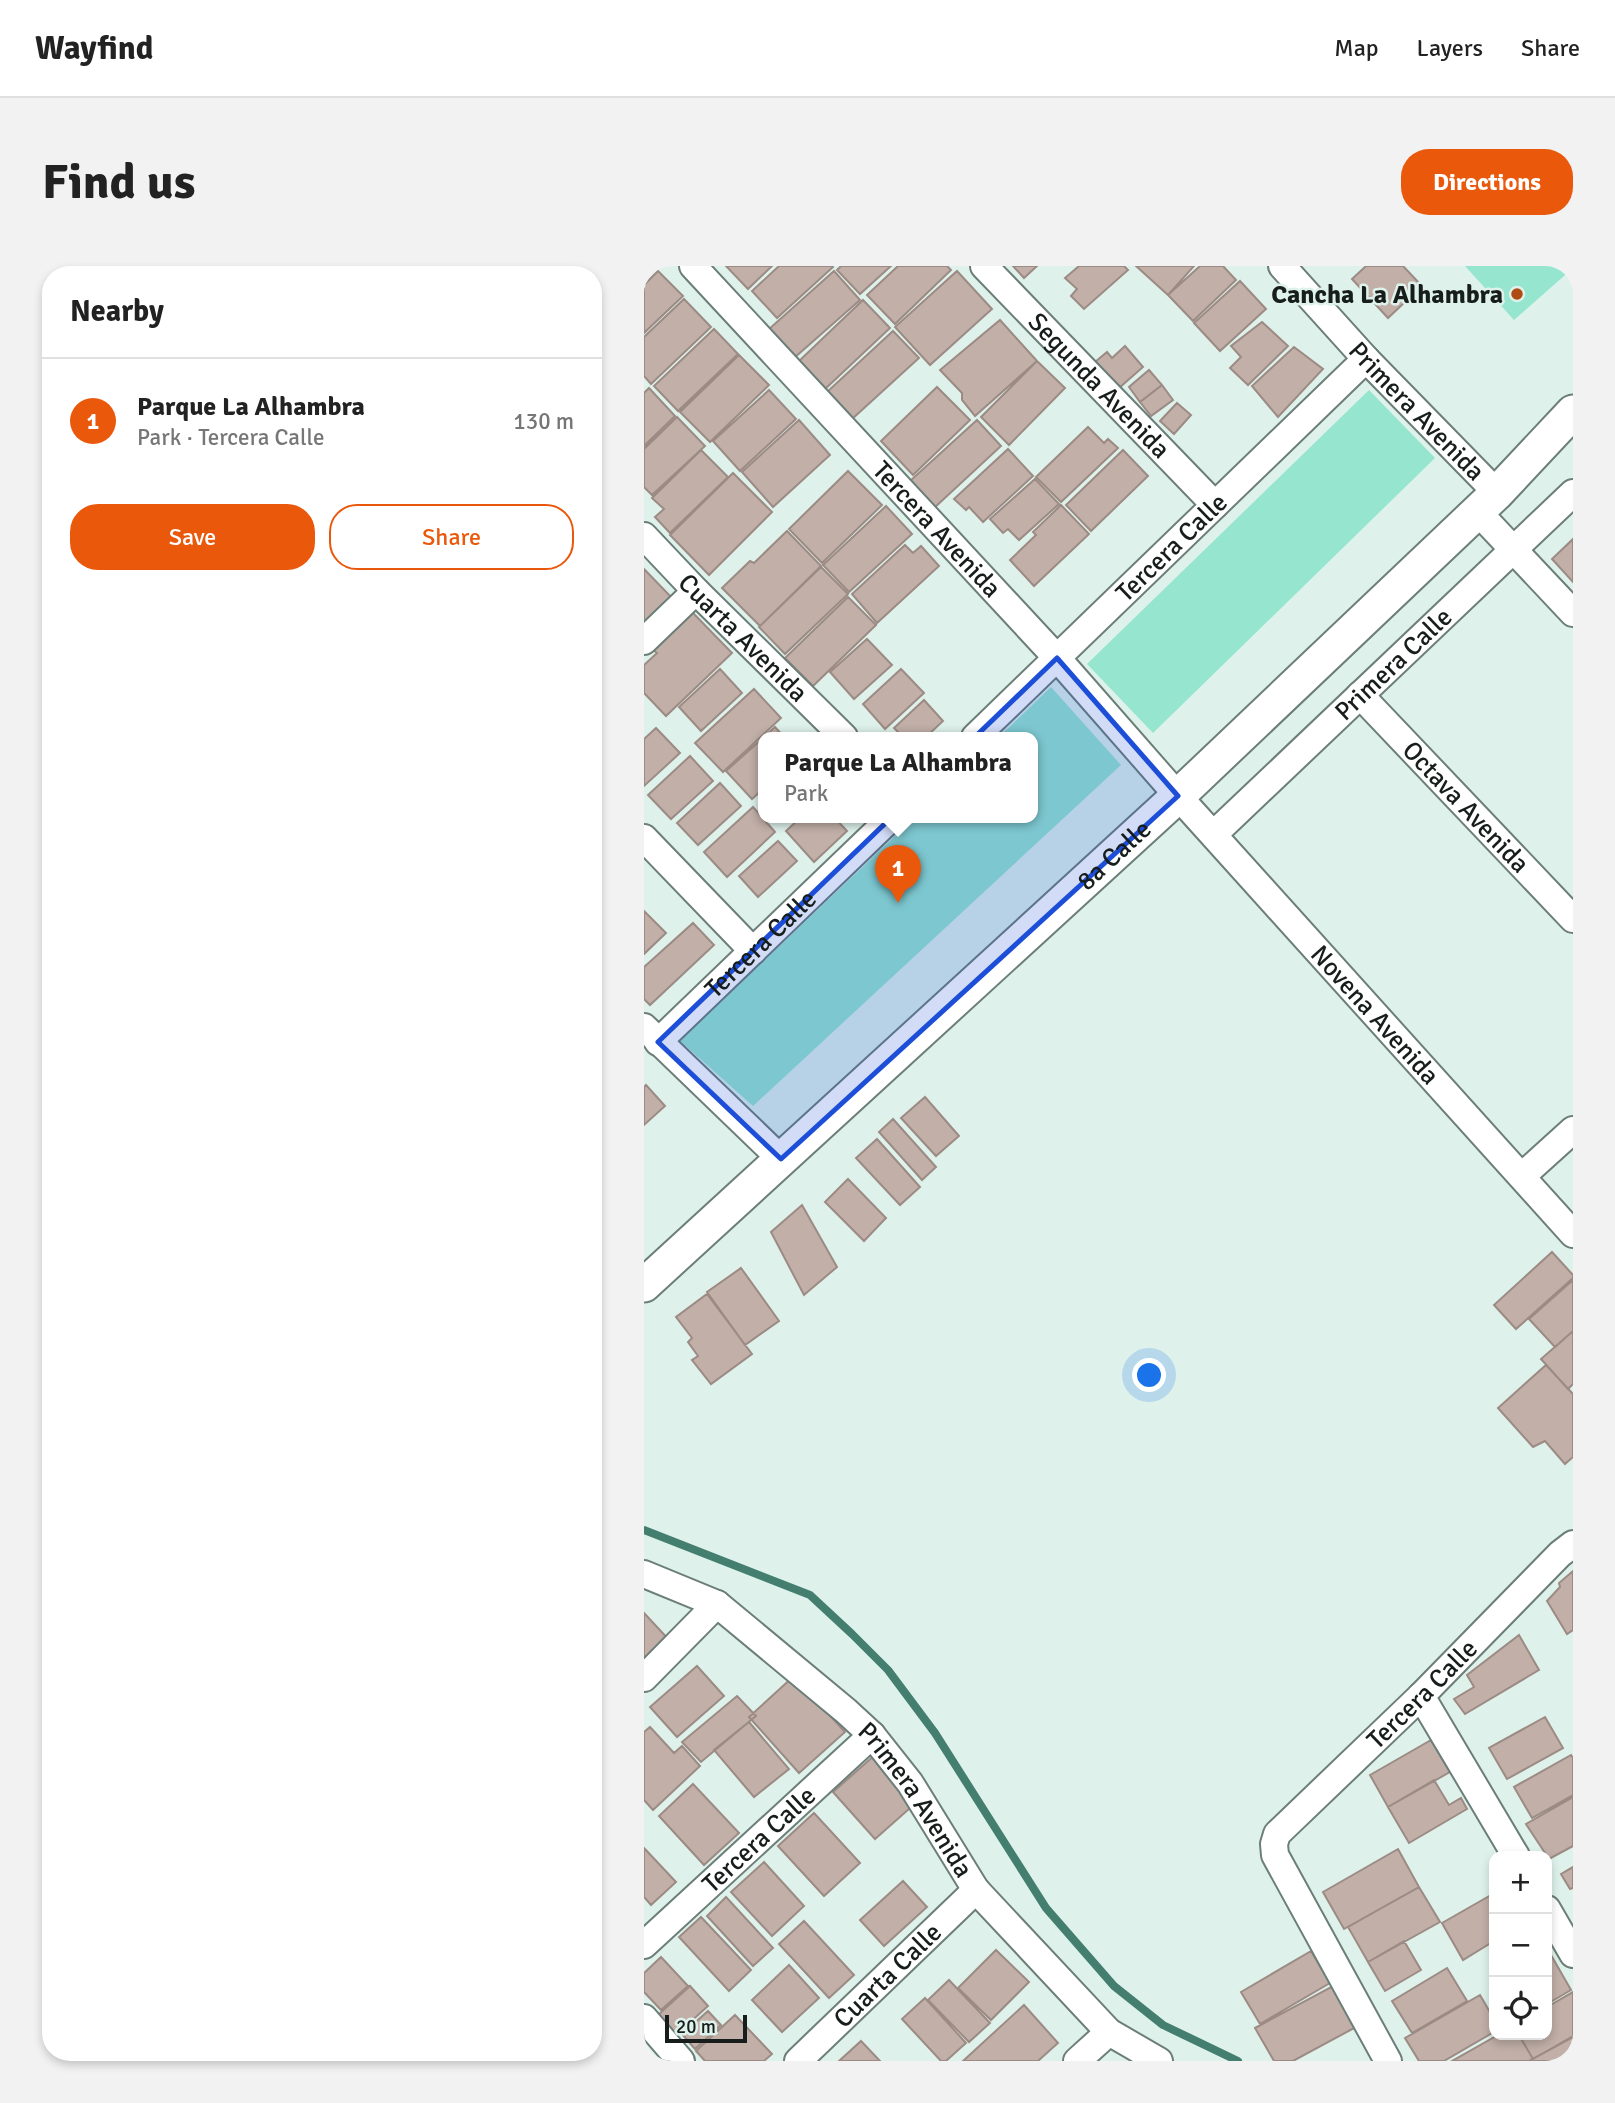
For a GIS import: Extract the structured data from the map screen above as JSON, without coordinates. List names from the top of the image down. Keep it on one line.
{"streets":{"street":["Segunda Avenida","Primera Avenida","Tercera Avenida","Tercera Calle","Cuarta Avenida","Primera Calle","Octava Avenida","8a Calle","Novena Avenida","Cuarta Calle"]},"crossings":[["Segunda Avenida","Tercera Calle"],["Primera Avenida","Tercera Calle"],["Primera Avenida","Primera Calle"],["Primera Avenida","8a Calle"],["Primera Avenida","Cuarta Calle"],["Tercera Avenida","Tercera Calle"],["Tercera Avenida","8a Calle"],["Tercera Avenida","Novena Avenida"],["Primera Calle","Octava Avenida"],["Primera Calle","Novena Avenida"],["8a Calle","Novena Avenida"]],"places":["Cancha La Alhambra"],"scale_bar":"20 m","page":{"header":"Wayfind","nav":["Map","Layers","Share"],"buttons":["Directions",["Save","Share"]],"title":"Find us","heading":"Nearby","list":[{"mark":"1","name":"Parque La Alhambra","note":"Park · Tercera Calle","value":"130 m"}],"popup":["Parque La Alhambra","Park"],"pins":"1","map_buttons":["+","−"],"scale":"20 m"}}
